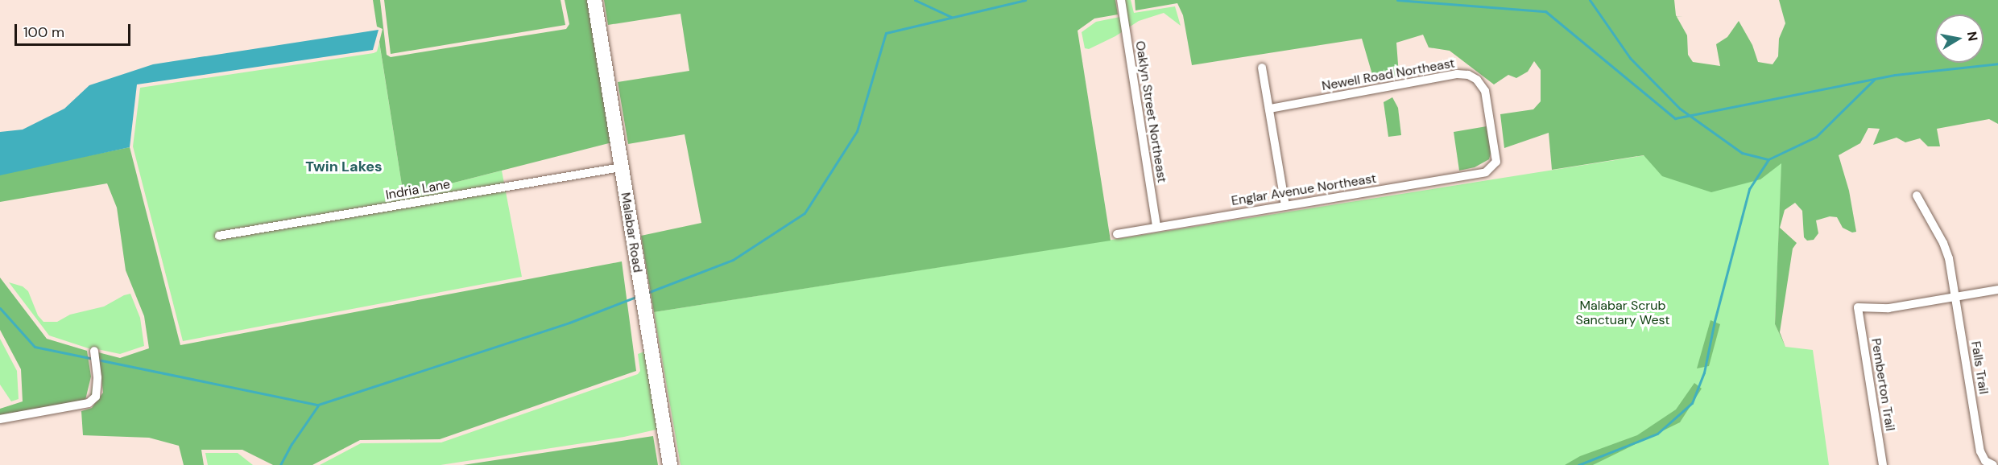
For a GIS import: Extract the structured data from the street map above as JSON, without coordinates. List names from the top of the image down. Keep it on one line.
{"streets":{"main road":["Malabar Road"],"street":["Newell Road Northeast","Oaklyn Street Northeast","Indria Lane","Englar Avenue Northeast","Falls Trail","Pemberton Trail"]},"crossings":[["Newell Road Northeast","Englar Avenue Northeast"],["Oaklyn Street Northeast","Englar Avenue Northeast"],["Indria Lane","Malabar Road"],["Falls Trail","Pemberton Trail"]],"districts":["Twin Lakes"],"parks":["Malabar Scrub Sanctuary West"],"scale_bar":"100 m","north":"right"}
